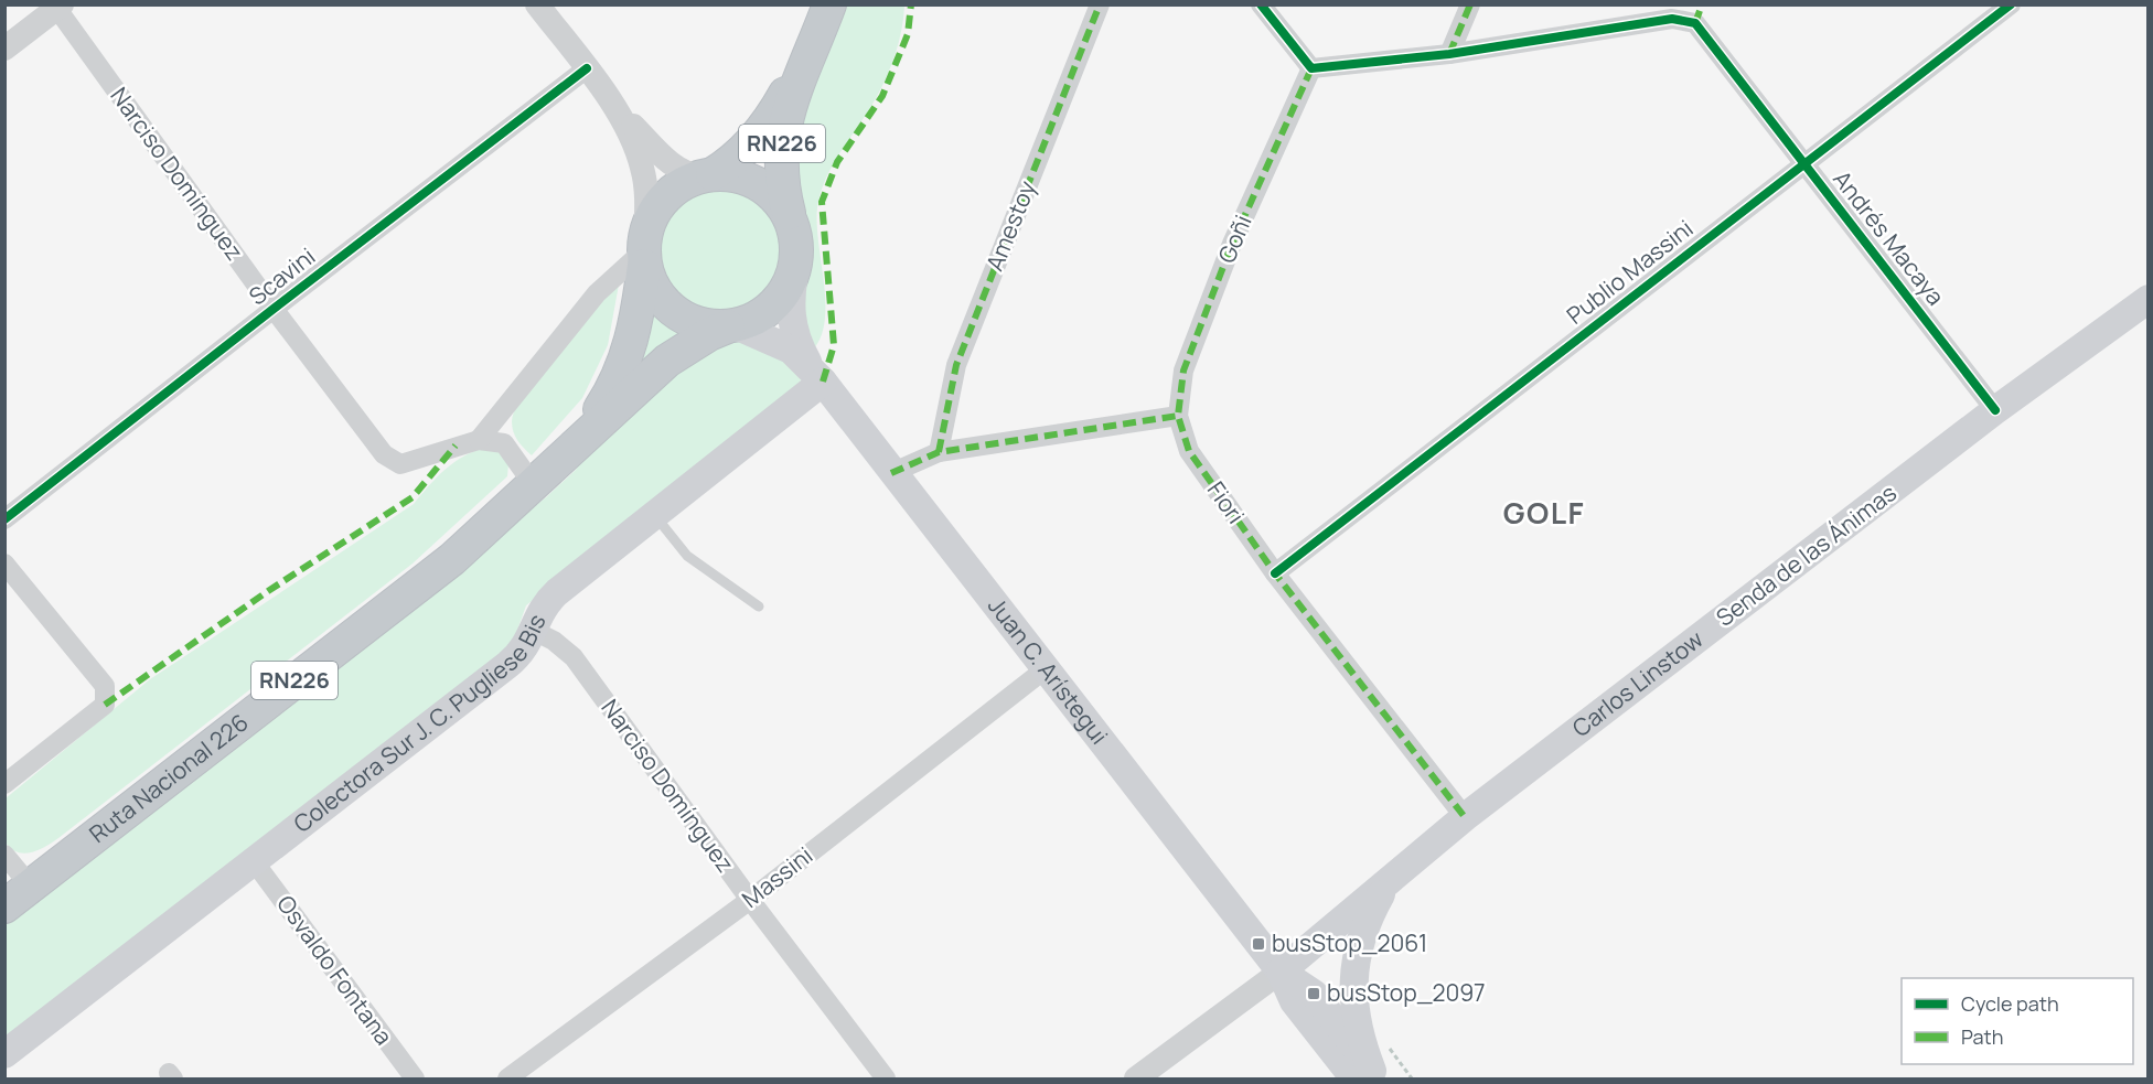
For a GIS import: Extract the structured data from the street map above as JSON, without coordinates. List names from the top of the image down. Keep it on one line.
{"streets":{"highway":["RN226","Ruta Nacional 226"],"main road":["Juan C. Arístegui","Carlos Linstow","Colectora Sur J. C. Pugliese Bis"],"street":["Narciso Domínguez","Amestoy","Andrés Macaya","Goñi","Publio Massini","Scavini","Fiori","Massini","Osvaldo Fontana"]},"crossings":[["Narciso Domínguez","Scavini"],["Narciso Domínguez","Colectora Sur J. C. Pugliese Bis"],["Narciso Domínguez","Massini"],["Andrés Macaya","Goñi"],["Andrés Macaya","Publio Massini"],["Andrés Macaya","Carlos Linstow"],["Goñi","Fiori"],["Publio Massini","Fiori"],["Fiori","Carlos Linstow"],["Juan C. Arístegui","Carlos Linstow"],["Juan C. Arístegui","Colectora Sur J. C. Pugliese Bis"],["Juan C. Arístegui","Ruta Nacional 226"],["Juan C. Arístegui","Massini"],["Colectora Sur J. C. Pugliese Bis","Osvaldo Fontana"]],"districts":["GOLF"],"places":{"transit":["busStop_2061","busStop_2097"]},"legend":["Cycle path","Path"]}
